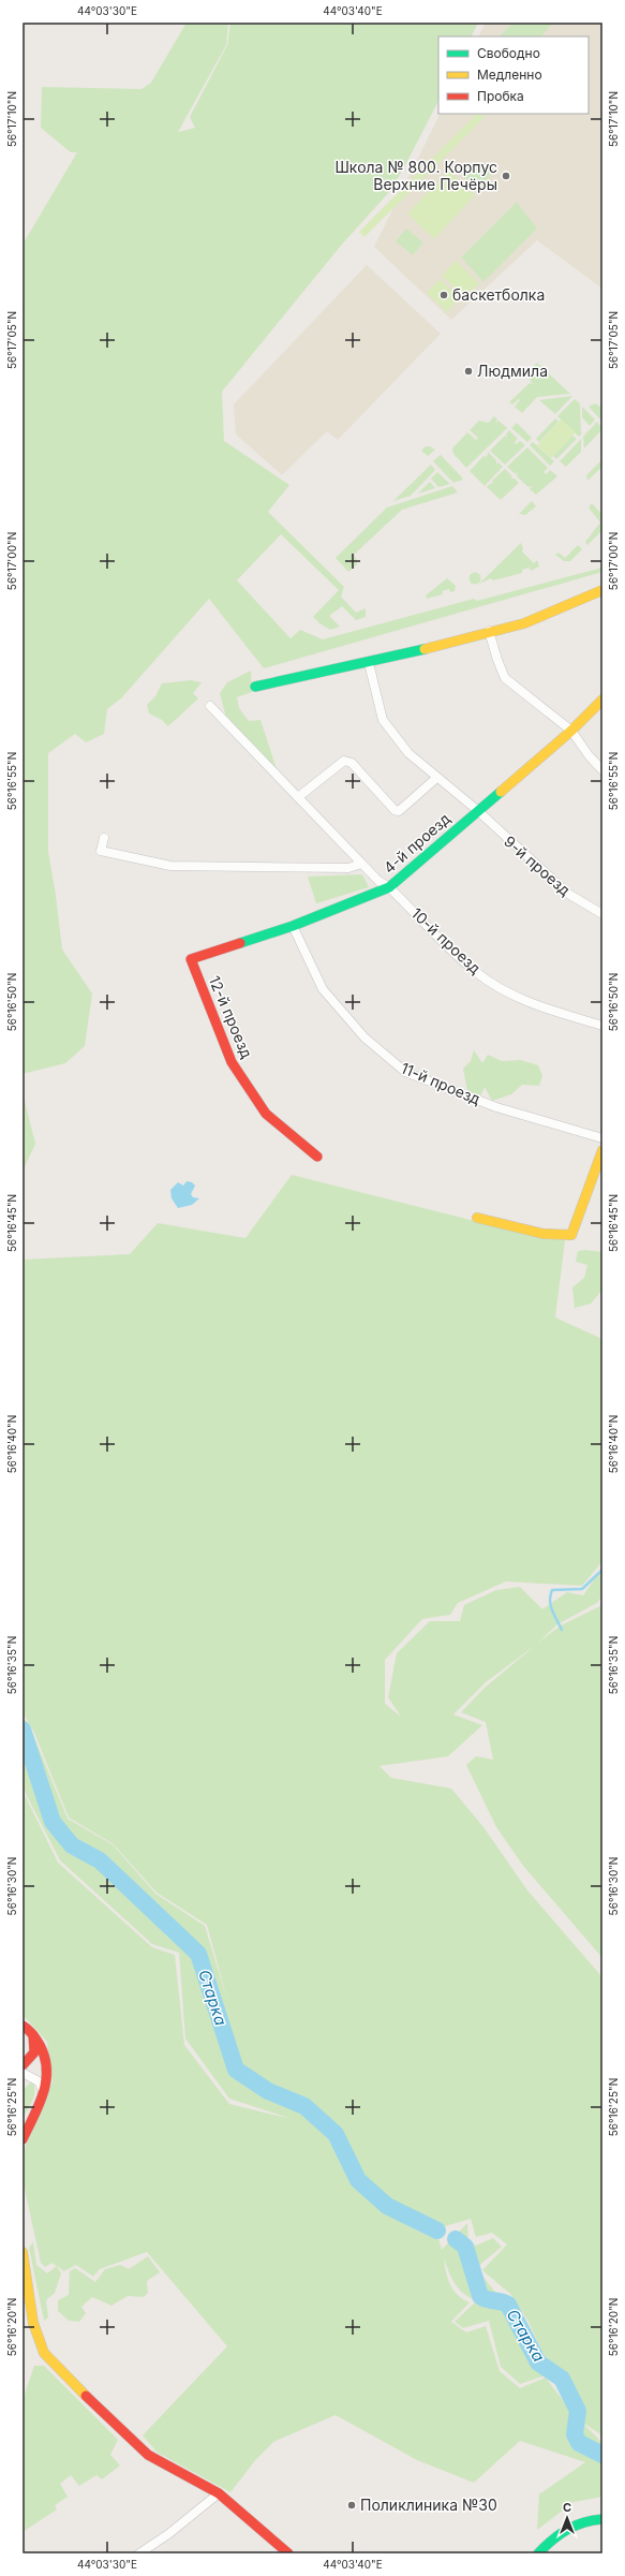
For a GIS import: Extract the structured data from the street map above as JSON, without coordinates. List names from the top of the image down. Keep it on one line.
{"streets":{"street":["4-й проезд","9-й проезд","10-й проезд","12-й проезд","11-й проезд"]},"crossings":[["4-й проезд","9-й проезд"],["4-й проезд","10-й проезд"],["4-й проезд","12-й проезд"],["4-й проезд","11-й проезд"]],"water":["Старка"],"places":["Школа № 800. Корпус Верхние Печёры","баскетболка","Людмила","Поликлиника №30"],"legend":["Свободно","Медленно","Пробка"],"north":"top","coordinates":["44°03'30\"E","44°03'40\"E","56°17'10\"N","56°17'05\"N","56°17'00\"N","56°16'55\"N","56°16'50\"N","56°16'45\"N","56°16'40\"N","56°16'35\"N","56°16'30\"N","56°16'25\"N","56°16'20\"N"]}
